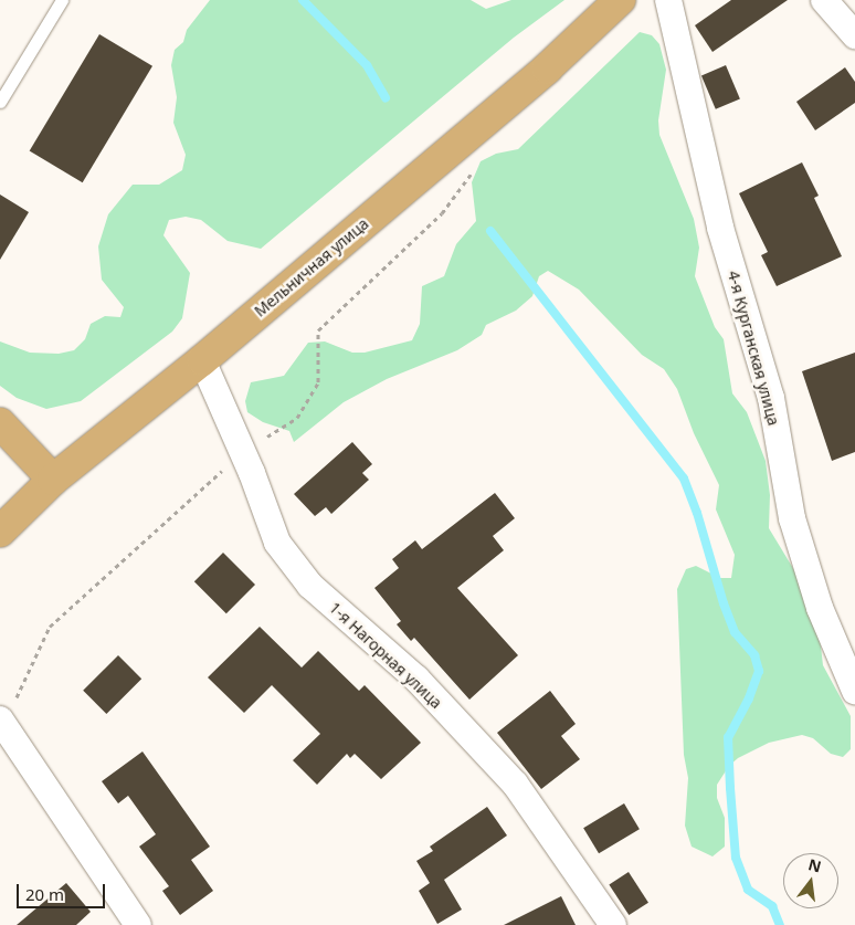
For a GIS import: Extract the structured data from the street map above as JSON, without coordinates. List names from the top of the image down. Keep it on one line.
{"streets":{"main road":["Мельничная улица"],"street":["4-я Курганская улица","1-я Нагорная улица"]},"crossings":[["Мельничная улица","1-я Нагорная улица"]],"scale_bar":"20 m","north":"top"}
